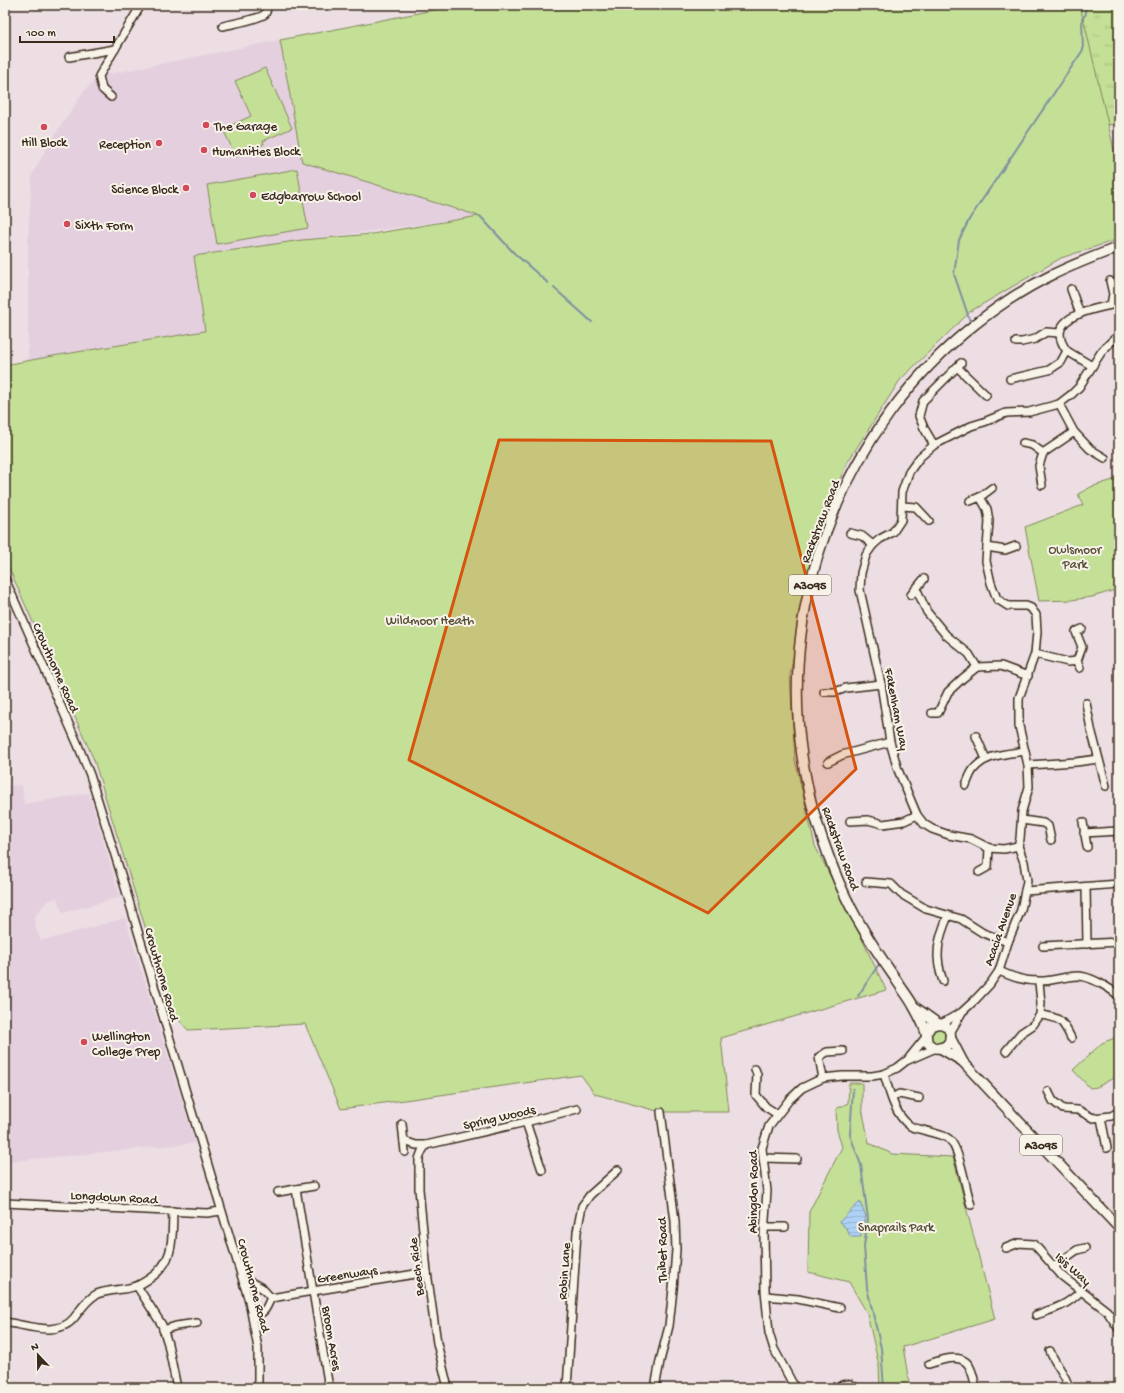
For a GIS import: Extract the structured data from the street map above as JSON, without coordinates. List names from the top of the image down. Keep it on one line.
{"streets":{"main road":["Rackstraw Road","A3095"],"street":["Crowthorne Road","Fakenham Way","Acacia Avenue","Spring Woods","Abingdon Road","Longdown Road","Thibet Road","Beech Ride","Isis Way","Robin Lane","Greenways","Broom Acres"]},"crossings":[["Rackstraw Road","A3095"],["Rackstraw Road","Acacia Avenue"],["Rackstraw Road","Abingdon Road"],["A3095","Acacia Avenue"],["A3095","Abingdon Road"],["Crowthorne Road","Longdown Road"],["Fakenham Way","Acacia Avenue"],["Acacia Avenue","Abingdon Road"],["Spring Woods","Beech Ride"],["Beech Ride","Greenways"],["Greenways","Broom Acres"]],"parks":["Owlsmoor Park","Wildmoor Heath","Snaprails Park"],"places":["The Garage","Hill Block","Reception","Humanities Block","Science Block","Edgbarrow School","Sixth Form","Wellington College Prep"],"scale_bar":"100 m","north":"top"}
